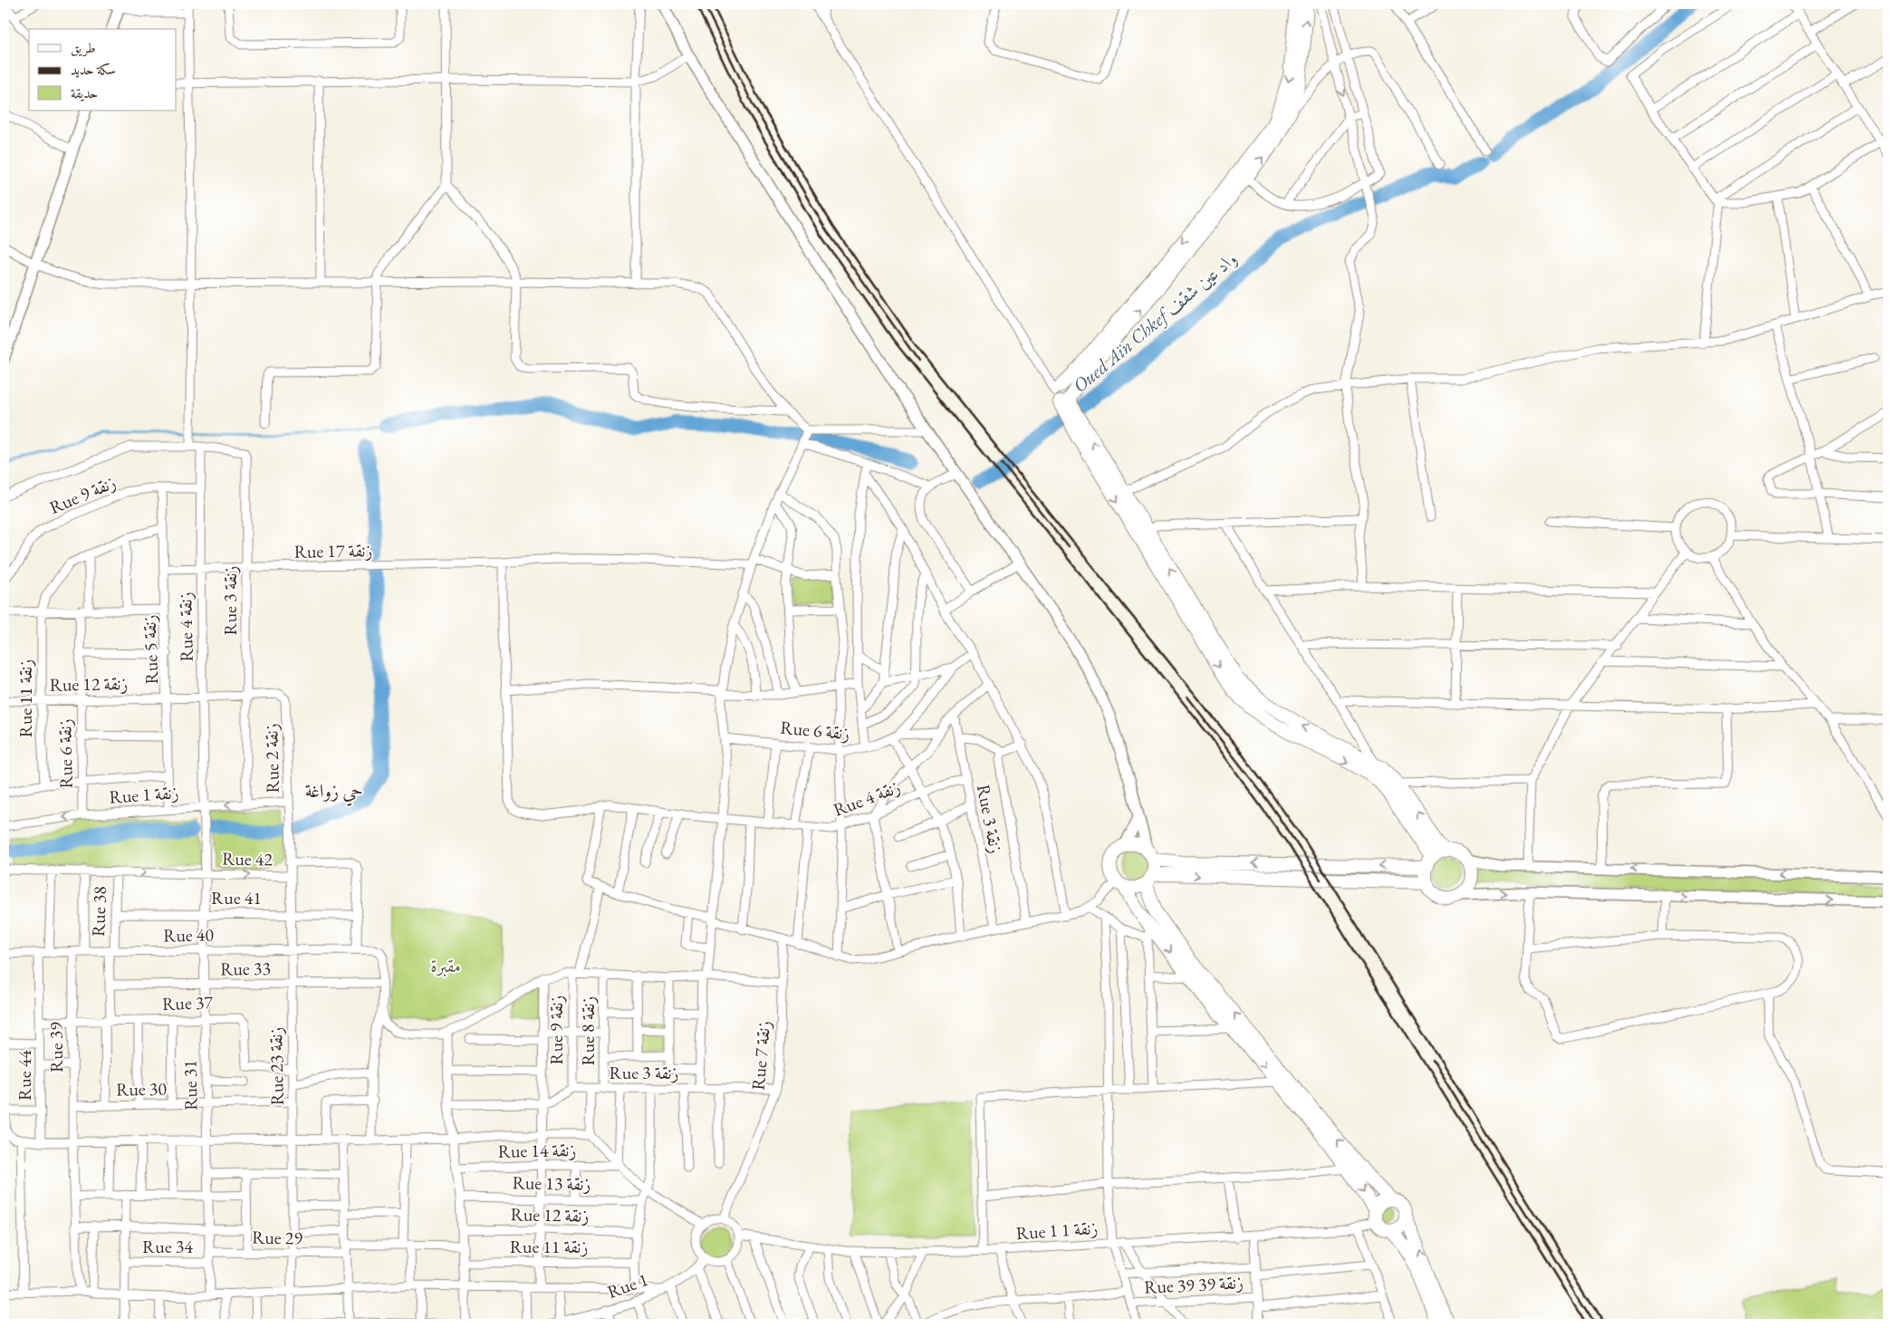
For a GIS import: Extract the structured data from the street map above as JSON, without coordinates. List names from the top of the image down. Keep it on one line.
{"streets":{"street":["Rue 9 زنقة","Rue 17 زنقة","Rue 3 زنقة","Rue 4 زنقة","Rue 5 زنقة","Rue 12 زنقة","Rue 11 زنقة","Rue 6 زنقة","Rue 2 زنقة","Rue 1 زنقة","Rue 42","Rue 41","Rue 38","Rue 40","Rue 33","Rue 37","Rue 8 زنقة","Rue 39","Rue 7 زنقة","Rue 23 زنقة","Rue 44","Rue 31","Rue 30","Rue 14 زنقة","Rue 13 زنقة","Rue 1 زنقة 1","Rue 29","Rue 34","Rue 39 زنقة 39","Rue 1"]},"crossings":[["Rue 9 زنقة","Rue 3 زنقة"],["Rue 9 زنقة","Rue 4 زنقة"],["Rue 9 زنقة","Rue 5 زنقة"],["Rue 17 زنقة","Rue 3 زنقة"],["Rue 17 زنقة","Rue 4 زنقة"],["Rue 17 زنقة","Rue 5 زنقة"],["Rue 3 زنقة","Rue 4 زنقة"],["Rue 3 زنقة","Rue 12 زنقة"],["Rue 3 زنقة","Rue 1 زنقة"],["Rue 3 زنقة","Rue 8 زنقة"],["Rue 3 زنقة","Rue 7 زنقة"],["Rue 4 زنقة","Rue 12 زنقة"],["Rue 4 زنقة","Rue 1 زنقة"],["Rue 4 زنقة","Rue 42"],["Rue 4 زنقة","Rue 31"],["Rue 5 زنقة","Rue 12 زنقة"],["Rue 5 زنقة","Rue 11 زنقة"],["Rue 5 زنقة","Rue 1 زنقة"],["Rue 12 زنقة","Rue 11 زنقة"],["Rue 12 زنقة","Rue 6 زنقة"],["Rue 12 زنقة","Rue 2 زنقة"],["Rue 6 زنقة","Rue 1 زنقة"],["Rue 2 زنقة","Rue 1 زنقة"],["Rue 2 زنقة","Rue 23 زنقة"],["Rue 42","Rue 38"],["Rue 42","Rue 23 زنقة"],["Rue 42","Rue 31"],["Rue 41","Rue 38"],["Rue 41","Rue 23 زنقة"],["Rue 41","Rue 31"],["Rue 38","Rue 40"],["Rue 38","Rue 33"],["Rue 38","Rue 37"],["Rue 38","Rue 30"],["Rue 40","Rue 33"],["Rue 40","Rue 39"],["Rue 40","Rue 23 زنقة"],["Rue 40","Rue 44"],["Rue 40","Rue 31"],["Rue 33","Rue 23 زنقة"],["Rue 33","Rue 31"],["Rue 37","Rue 39"],["Rue 37","Rue 23 زنقة"],["Rue 37","Rue 44"],["Rue 37","Rue 31"],["Rue 39","Rue 30"],["Rue 7 زنقة","Rue 1 زنقة 1"],["Rue 7 زنقة","Rue 1"],["Rue 23 زنقة","Rue 30"],["Rue 23 زنقة","Rue 29"],["Rue 31","Rue 30"],["Rue 31","Rue 29"],["Rue 31","Rue 34"],["Rue 1 زنقة 1","Rue 1"]],"one_way":["Rue 42"],"districts":["حي زواغة"],"water":["Oued Aïn Chkef واد عين شقف"],"parks":["مقبرة"],"legend":["طريق","سكة حديد","حديقة"]}
